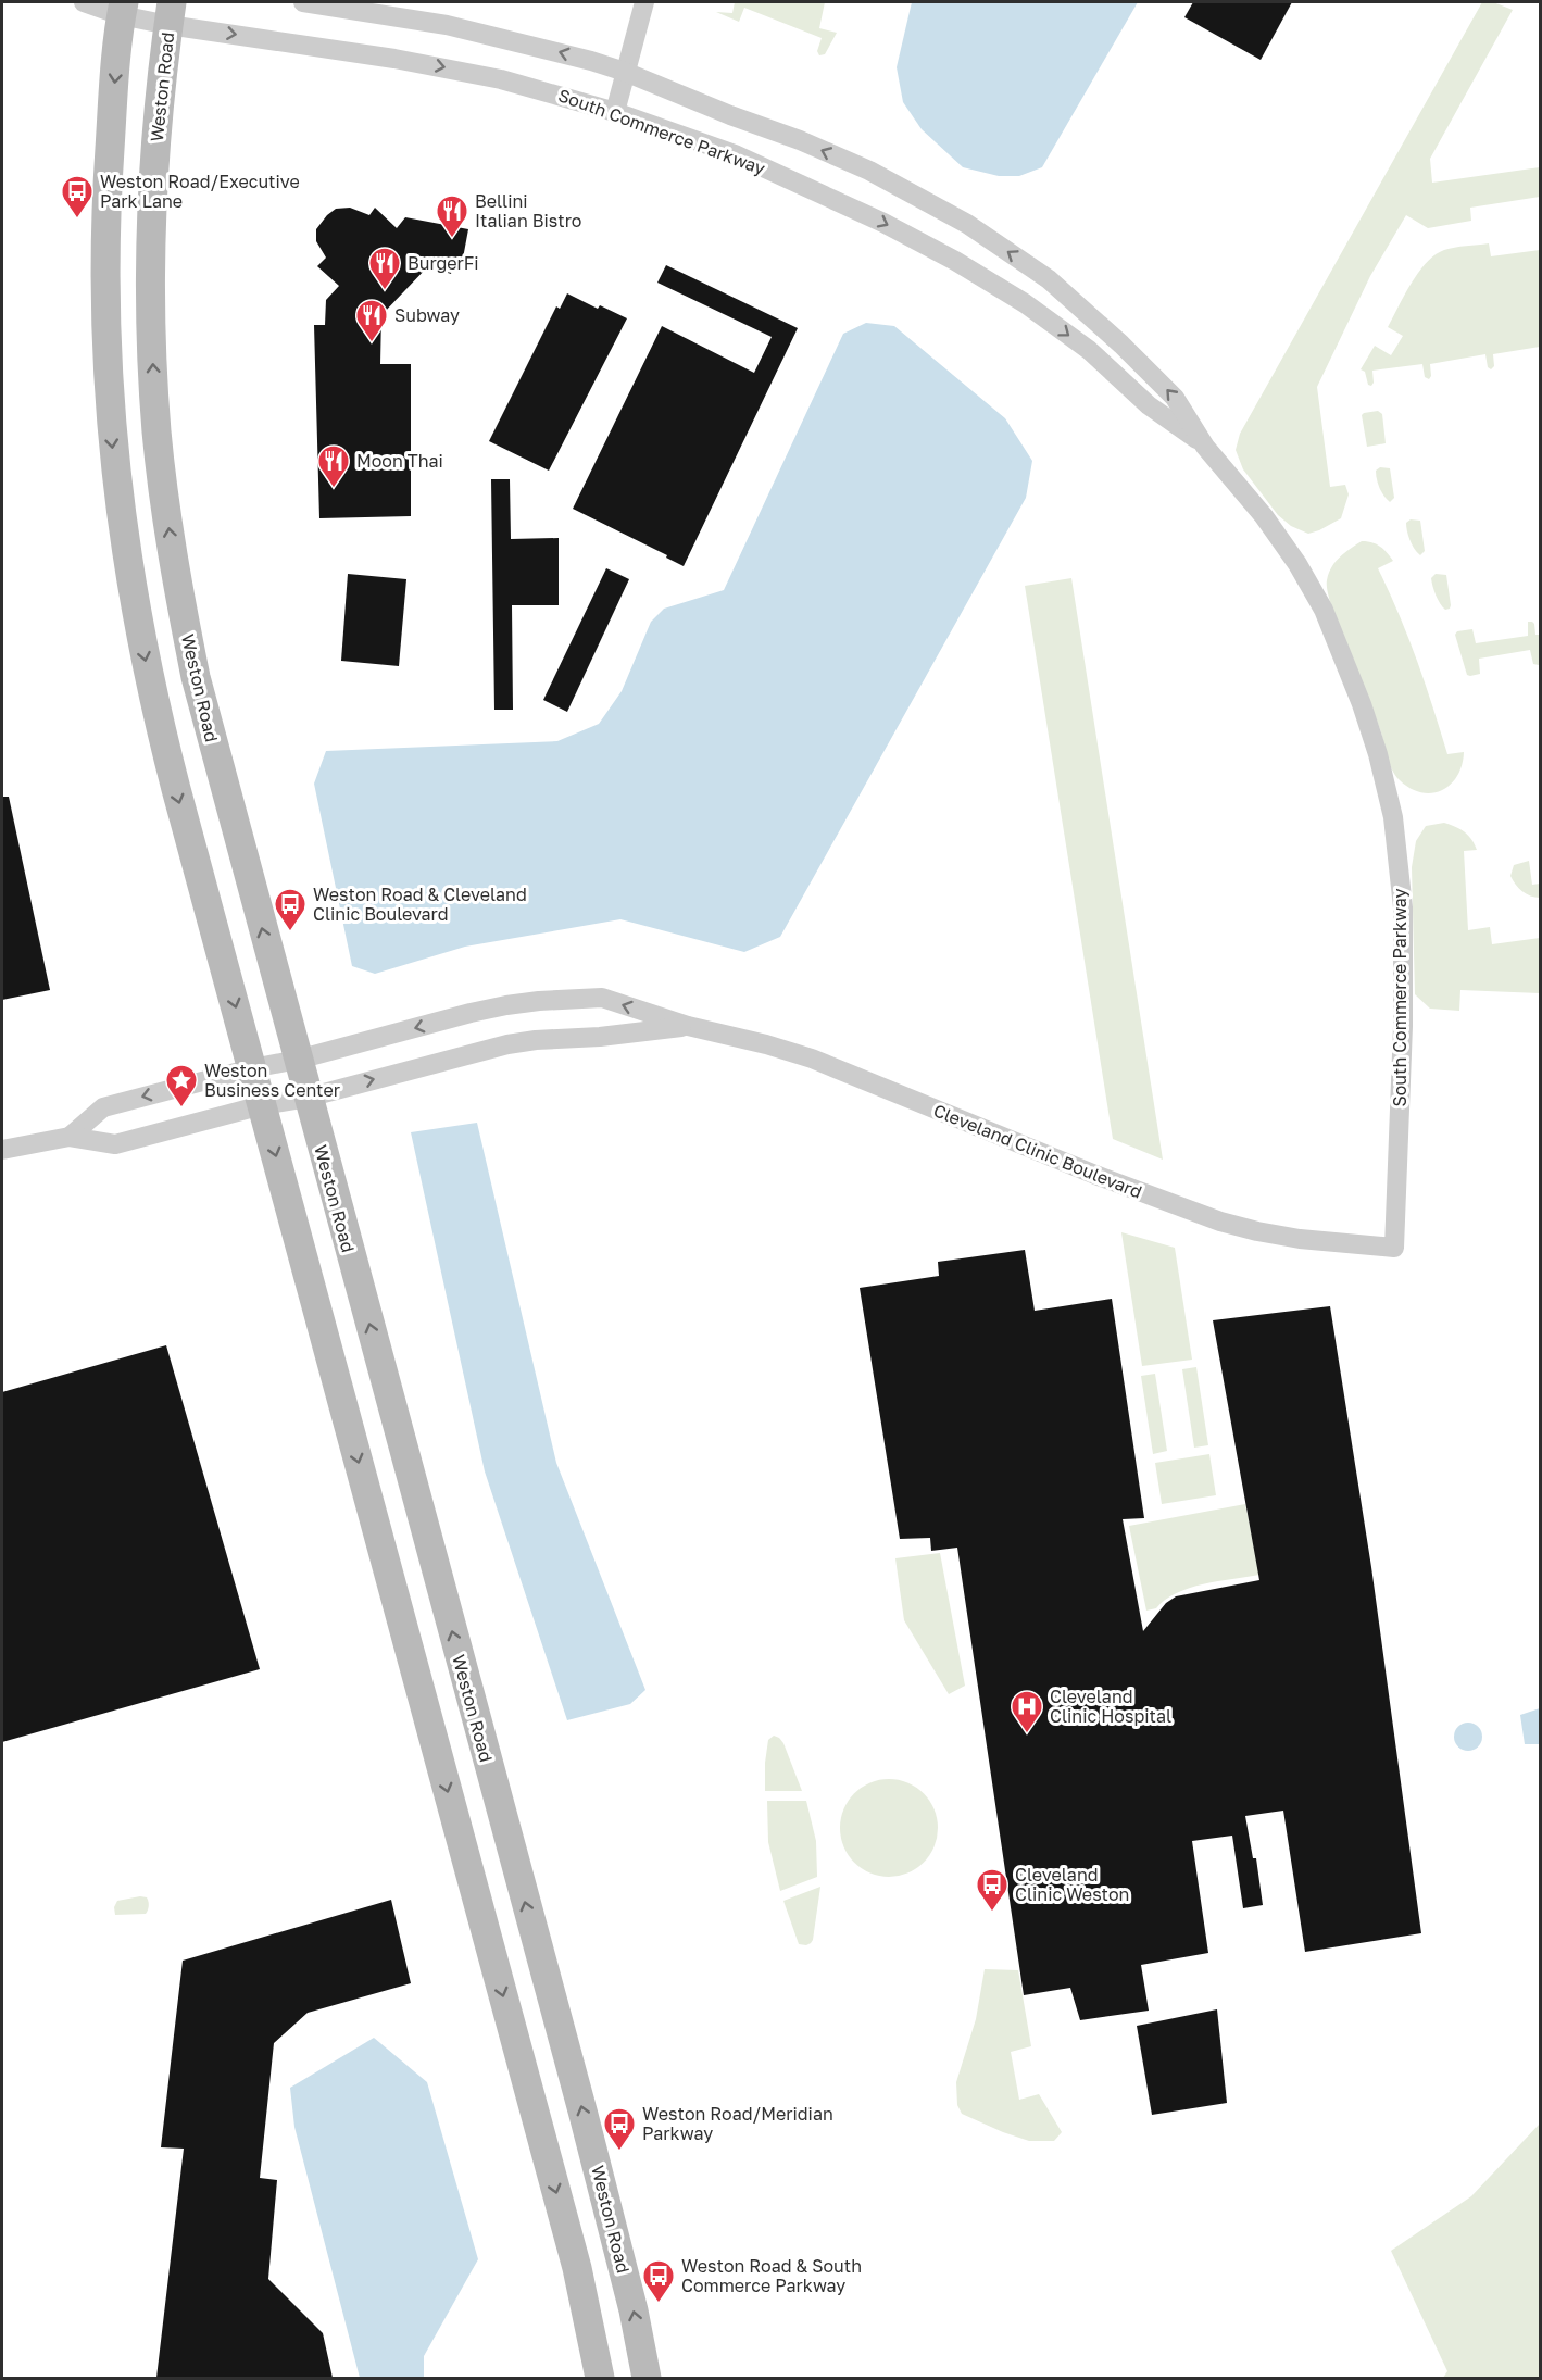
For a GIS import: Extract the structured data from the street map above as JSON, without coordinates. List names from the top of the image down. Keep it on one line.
{"streets":{"main road":["Weston Road"],"street":["South Commerce Parkway","Cleveland Clinic Boulevard"]},"crossings":[["Weston Road","South Commerce Parkway"],["Weston Road","Cleveland Clinic Boulevard"],["South Commerce Parkway","Cleveland Clinic Boulevard"]],"places":{"bus stop":["Weston Road/Executive Park Lane","Weston Road & Cleveland Clinic Boulevard","Cleveland Clinic Weston","Weston Road/Meridian Parkway","Weston Road & South Commerce Parkway"],"restaurant":["Bellini Italian Bistro","BurgerFi","Subway","Moon Thai"],"place":["Weston Business Center"],"hospital":["Cleveland Clinic Hospital"]}}
